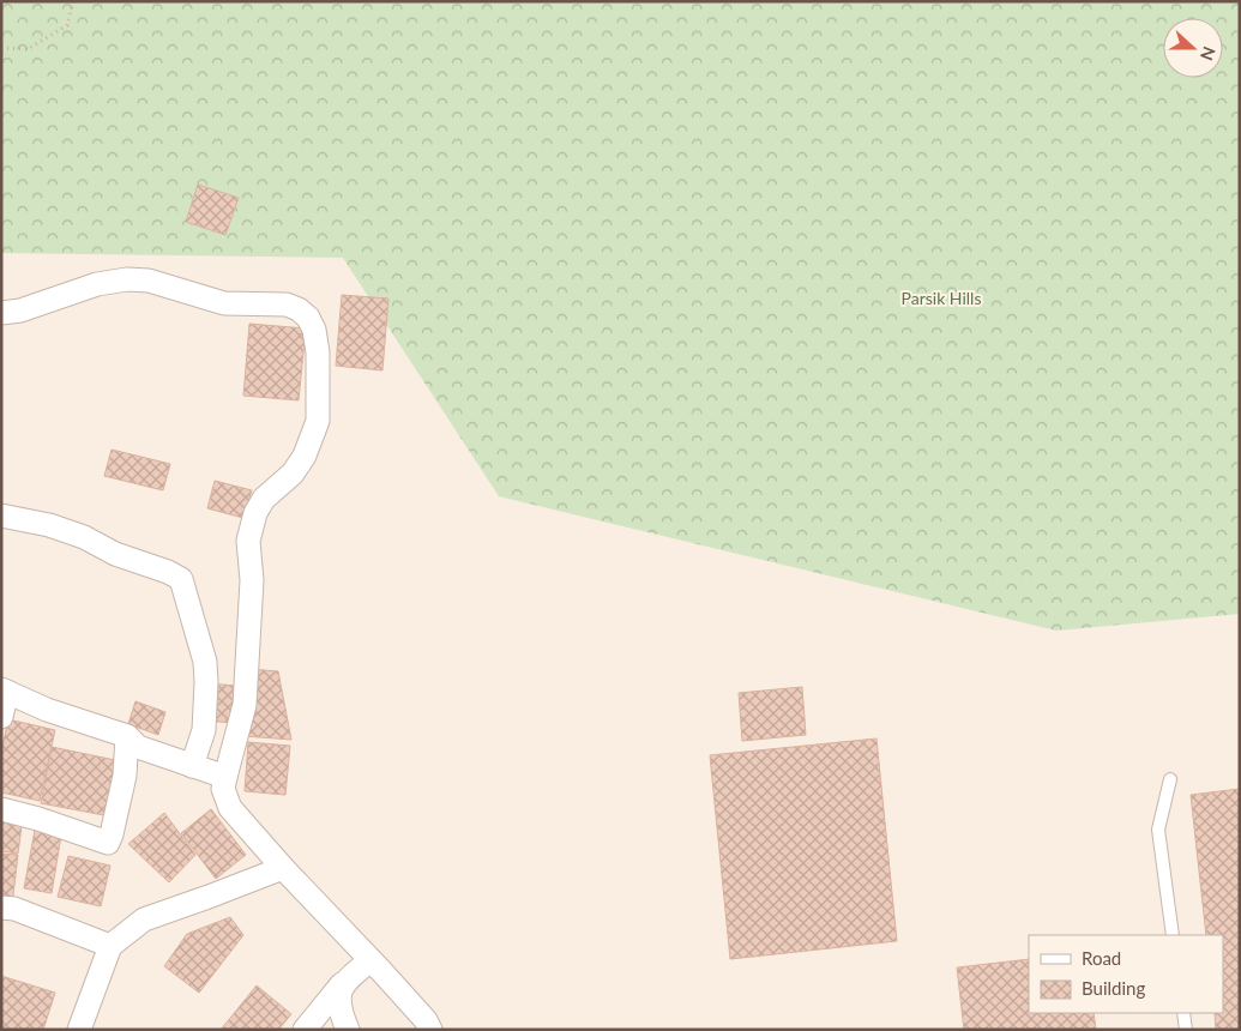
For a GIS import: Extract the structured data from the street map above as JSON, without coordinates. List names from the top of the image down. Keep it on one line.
{"parks":["Parsik Hills"],"legend":["Road","Building"],"north":"right"}
